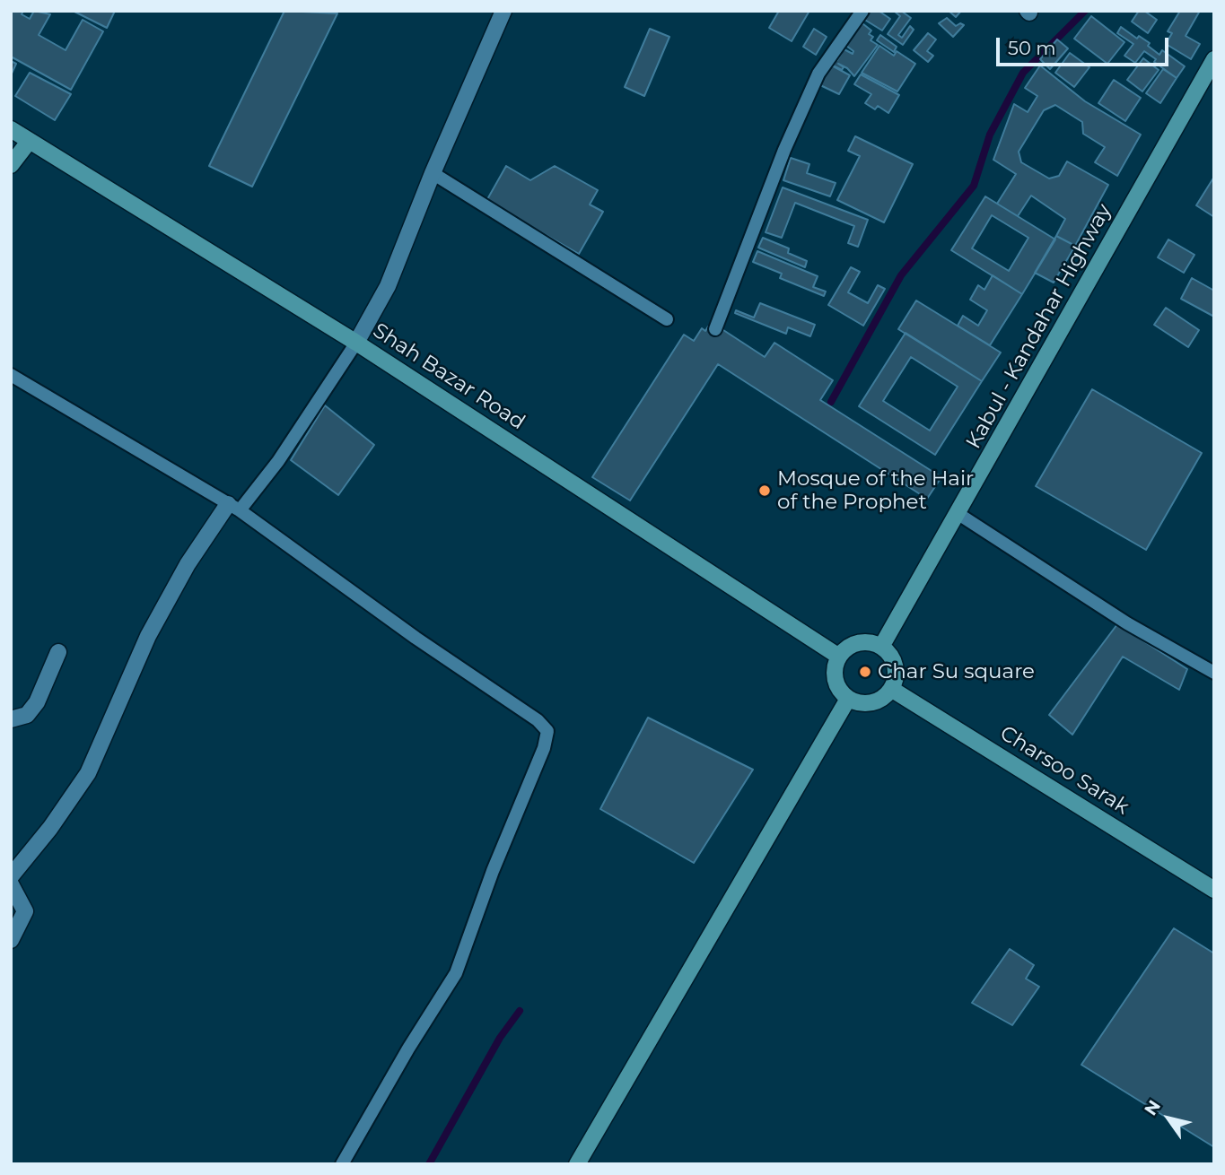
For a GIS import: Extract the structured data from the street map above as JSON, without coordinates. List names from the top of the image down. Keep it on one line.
{"streets":{"main road":["Kabul - Kandahar Highway","Shah Bazar Road","Charsoo Sarak"]},"crossings":[["Kabul - Kandahar Highway","Shah Bazar Road"],["Kabul - Kandahar Highway","Charsoo Sarak"],["Shah Bazar Road","Charsoo Sarak"]],"places":["Mosque of the Hair of the Prophet","Char Su square"],"scale_bar":"50 m","north":"top left"}
